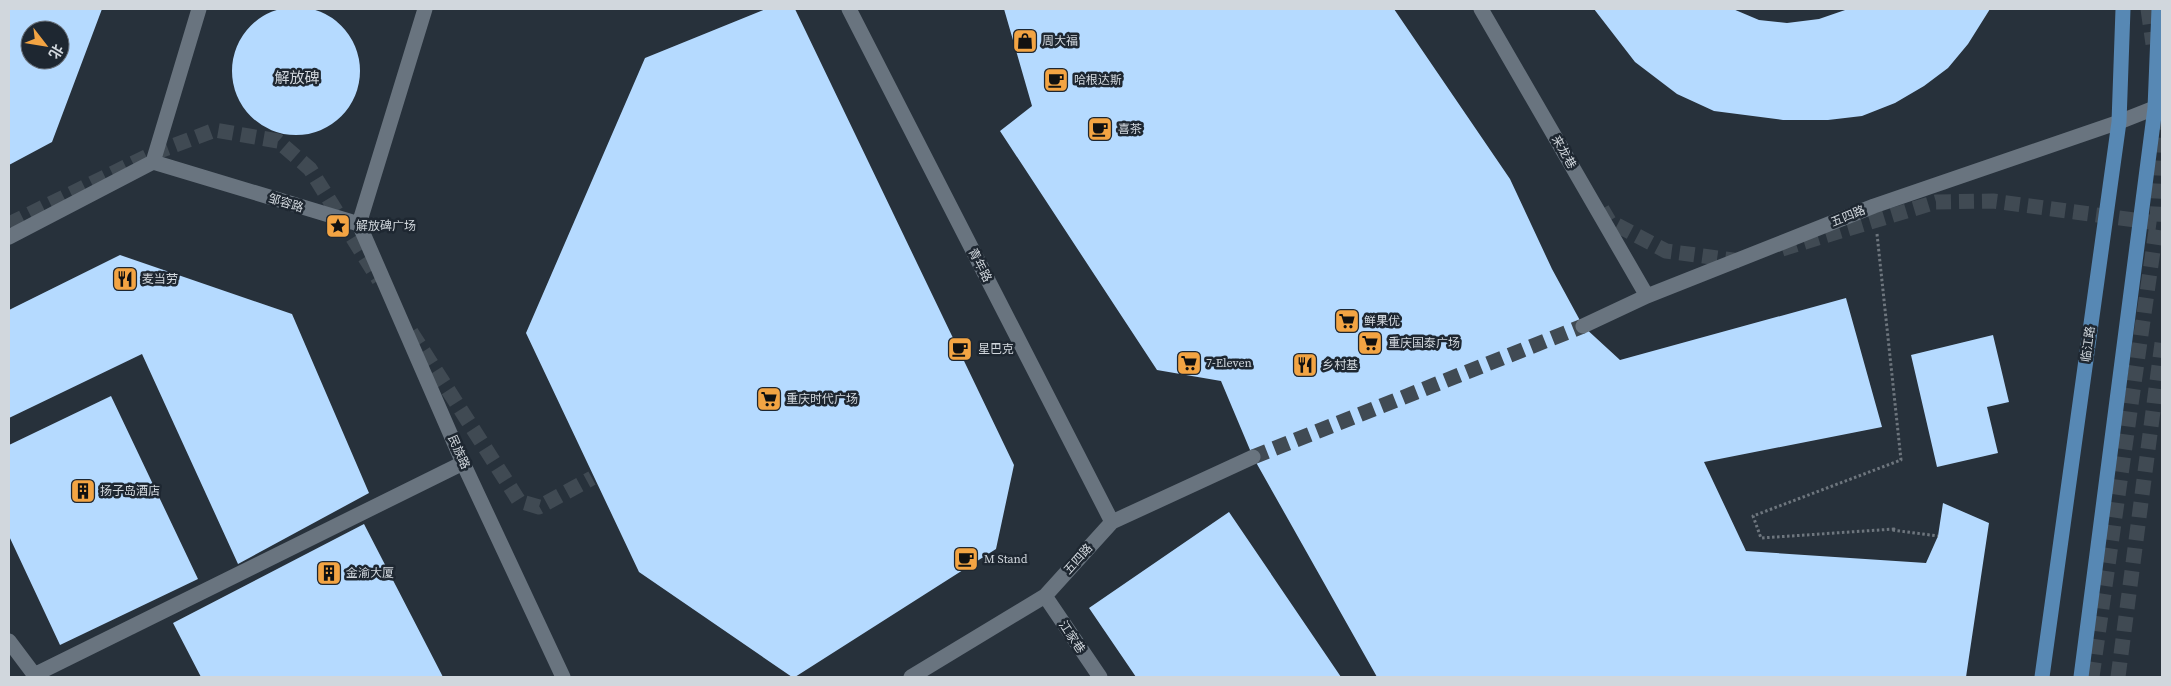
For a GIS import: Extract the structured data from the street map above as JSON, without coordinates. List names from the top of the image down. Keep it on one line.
{"streets":{"main road":["临江路"],"street":["来龙巷","邹容路","五四路","青年路","民族路","江家巷"]},"crossings":[["来龙巷","五四路"],["邹容路","民族路"],["五四路","青年路"],["五四路","临江路"],["五四路","江家巷"]],"districts":["解放碑"],"places":{"shop":["周大福"],"cafe":["哈根达斯","喜茶","星巴克","M Stand"],"place":["解放碑广场"],"restaurant":["麦当劳","乡村基"],"supermarket":["鲜果优","重庆国泰广场","7-Eleven","重庆时代广场"],"building":["扬子岛酒店","金渝大厦"]},"north":"bottom right"}
